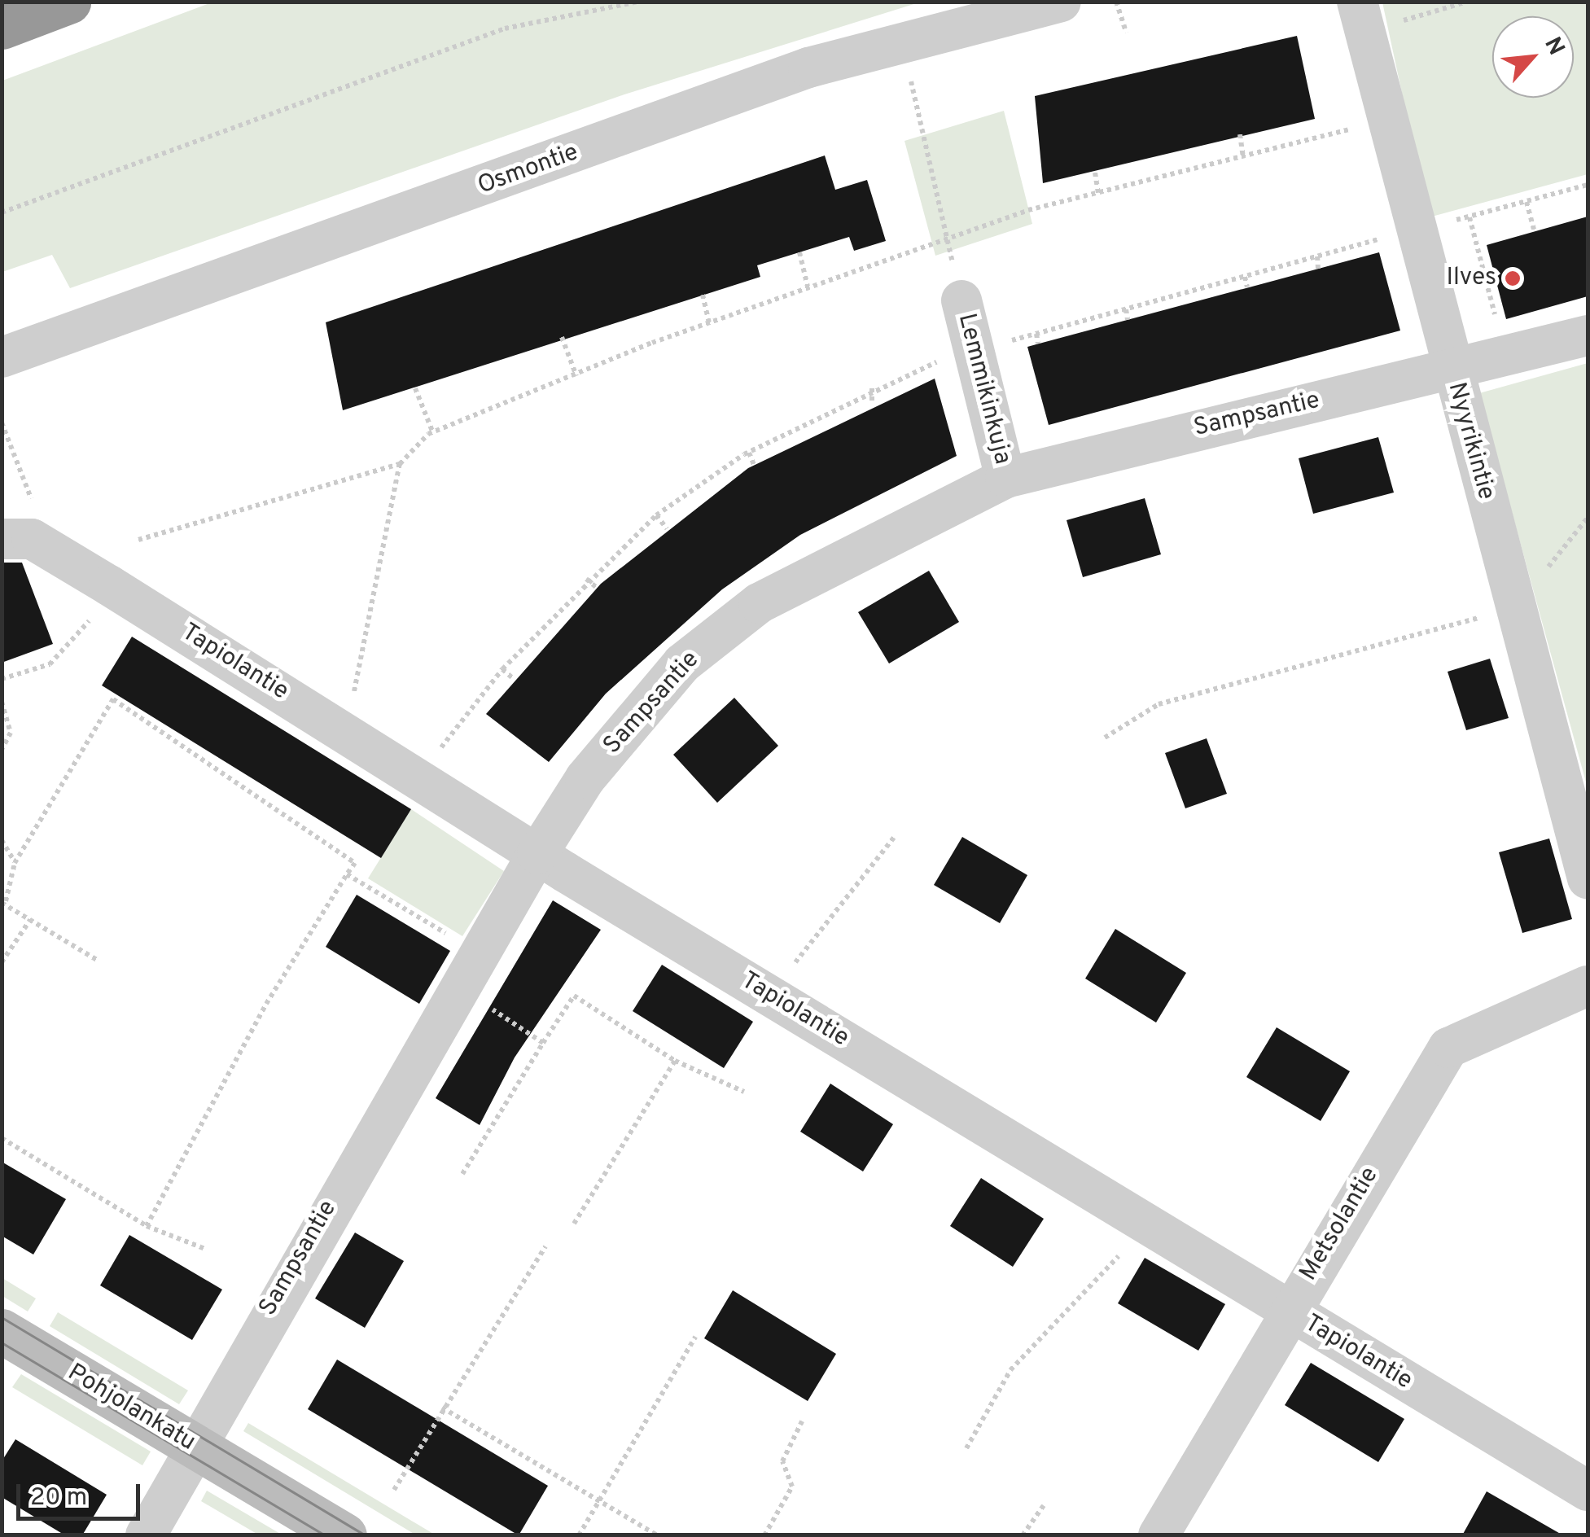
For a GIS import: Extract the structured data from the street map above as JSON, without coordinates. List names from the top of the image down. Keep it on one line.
{"streets":{"street":["Osmontie","Lemmikinkuja","Sampsantie","Nyyrikintie","Tapiolantie","Metsolantie","Pohjolankatu"]},"crossings":[["Lemmikinkuja","Sampsantie"],["Sampsantie","Nyyrikintie"],["Sampsantie","Tapiolantie"],["Sampsantie","Pohjolankatu"],["Tapiolantie","Metsolantie"]],"places":["Ilves"],"scale_bar":"20 m","north":"top right"}
